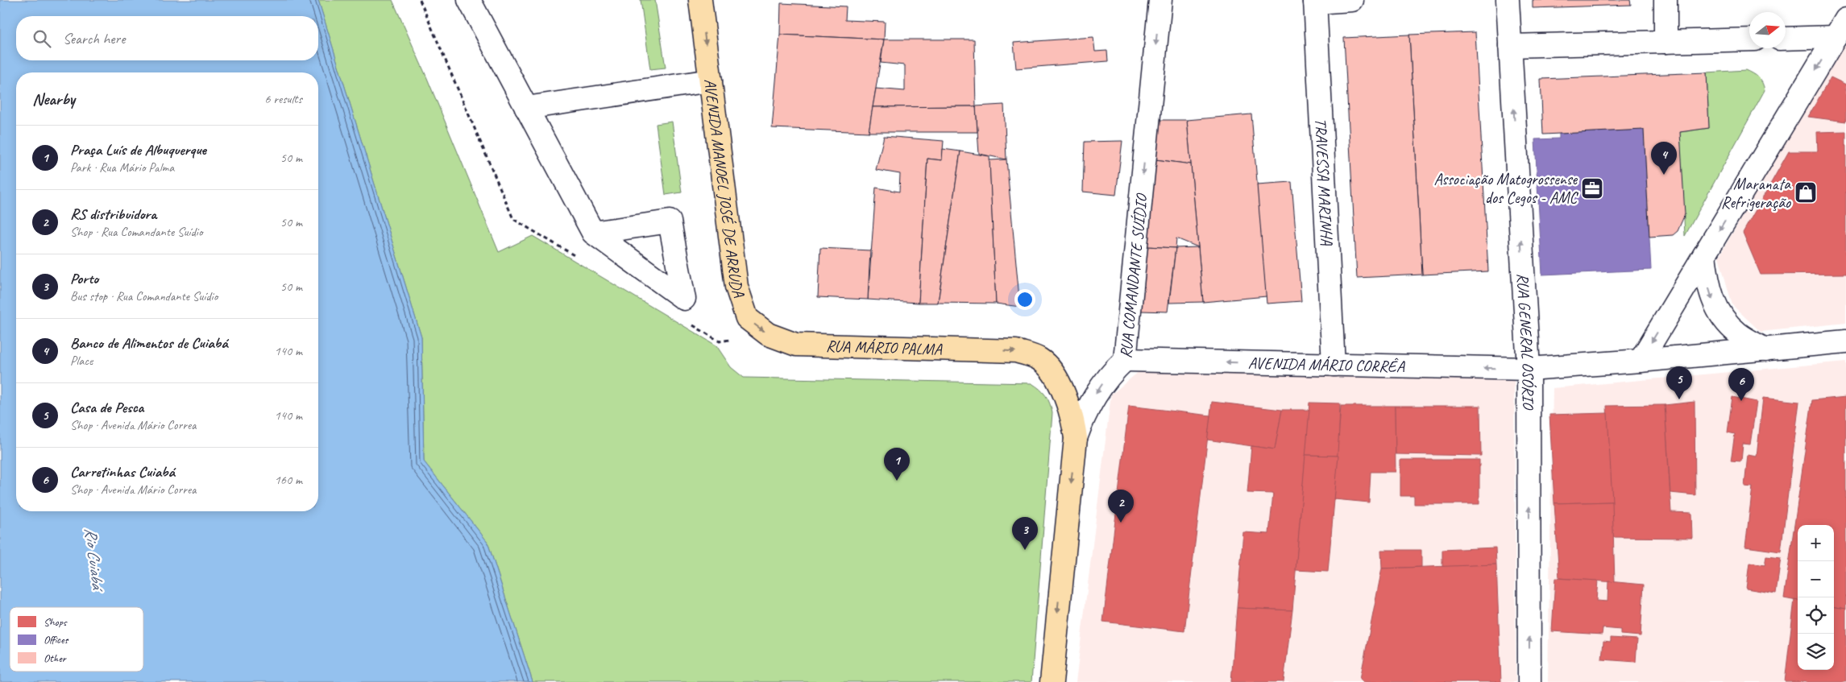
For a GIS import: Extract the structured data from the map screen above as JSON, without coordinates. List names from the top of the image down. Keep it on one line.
{"streets":{"main road":["AVENIDA MANOEL JOSÉ DE ARRUDA","RUA COMANDANTE SUÍDIO","RUA MÁRIO PALMA"],"street":["TRAVESSA MARINHA","RUA GENERAL OSÓRIO","AVENIDA MÁRIO CORRÊA"]},"crossings":[["TRAVESSA MARINHA","AVENIDA MÁRIO CORRÊA"],["AVENIDA MANOEL JOSÉ DE ARRUDA","RUA MÁRIO PALMA"],["RUA COMANDANTE SUÍDIO","RUA MÁRIO PALMA"],["RUA COMANDANTE SUÍDIO","AVENIDA MÁRIO CORRÊA"],["RUA GENERAL OSÓRIO","AVENIDA MÁRIO CORRÊA"]],"one_way":["AVENIDA MANOEL JOSÉ DE ARRUDA","RUA COMANDANTE SUÍDIO","RUA GENERAL OSÓRIO","RUA MÁRIO PALMA","AVENIDA MÁRIO CORRÊA"],"water":["Rio Cuiabá"],"places":{"office":["Associação Matogrossense dos Cegos - AMC"],"shop":["Maranata Refrigeração"]},"legend":["Shops","Offices","Other"],"north":"right","page":{"search":"Search here","heading":["Nearby","6 results"],"list":[{"mark":"1","name":"Praça Luís de Albuquerque","note":"Park · Rua Mário Palma","value":"50 m"},{"mark":"2","name":"RS distribuidora","note":"Shop · Rua Comandante Suídio","value":"50 m"},{"mark":"3","name":"Porto","note":"Bus stop · Rua Comandante Suídio","value":"50 m"},{"mark":"4","name":"Banco de Alimentos de Cuiabá","note":"Place","value":"140 m"},{"mark":"5","name":"Casa de Pesca","note":"Shop · Avenida Mário Correa","value":"140 m"},{"mark":"6","name":"Carretinhas Cuiabá","note":"Shop · Avenida Mário Correa","value":"160 m"}],"pins":["4","5","6","1","2","3"],"map_buttons":["+","−"]}}
